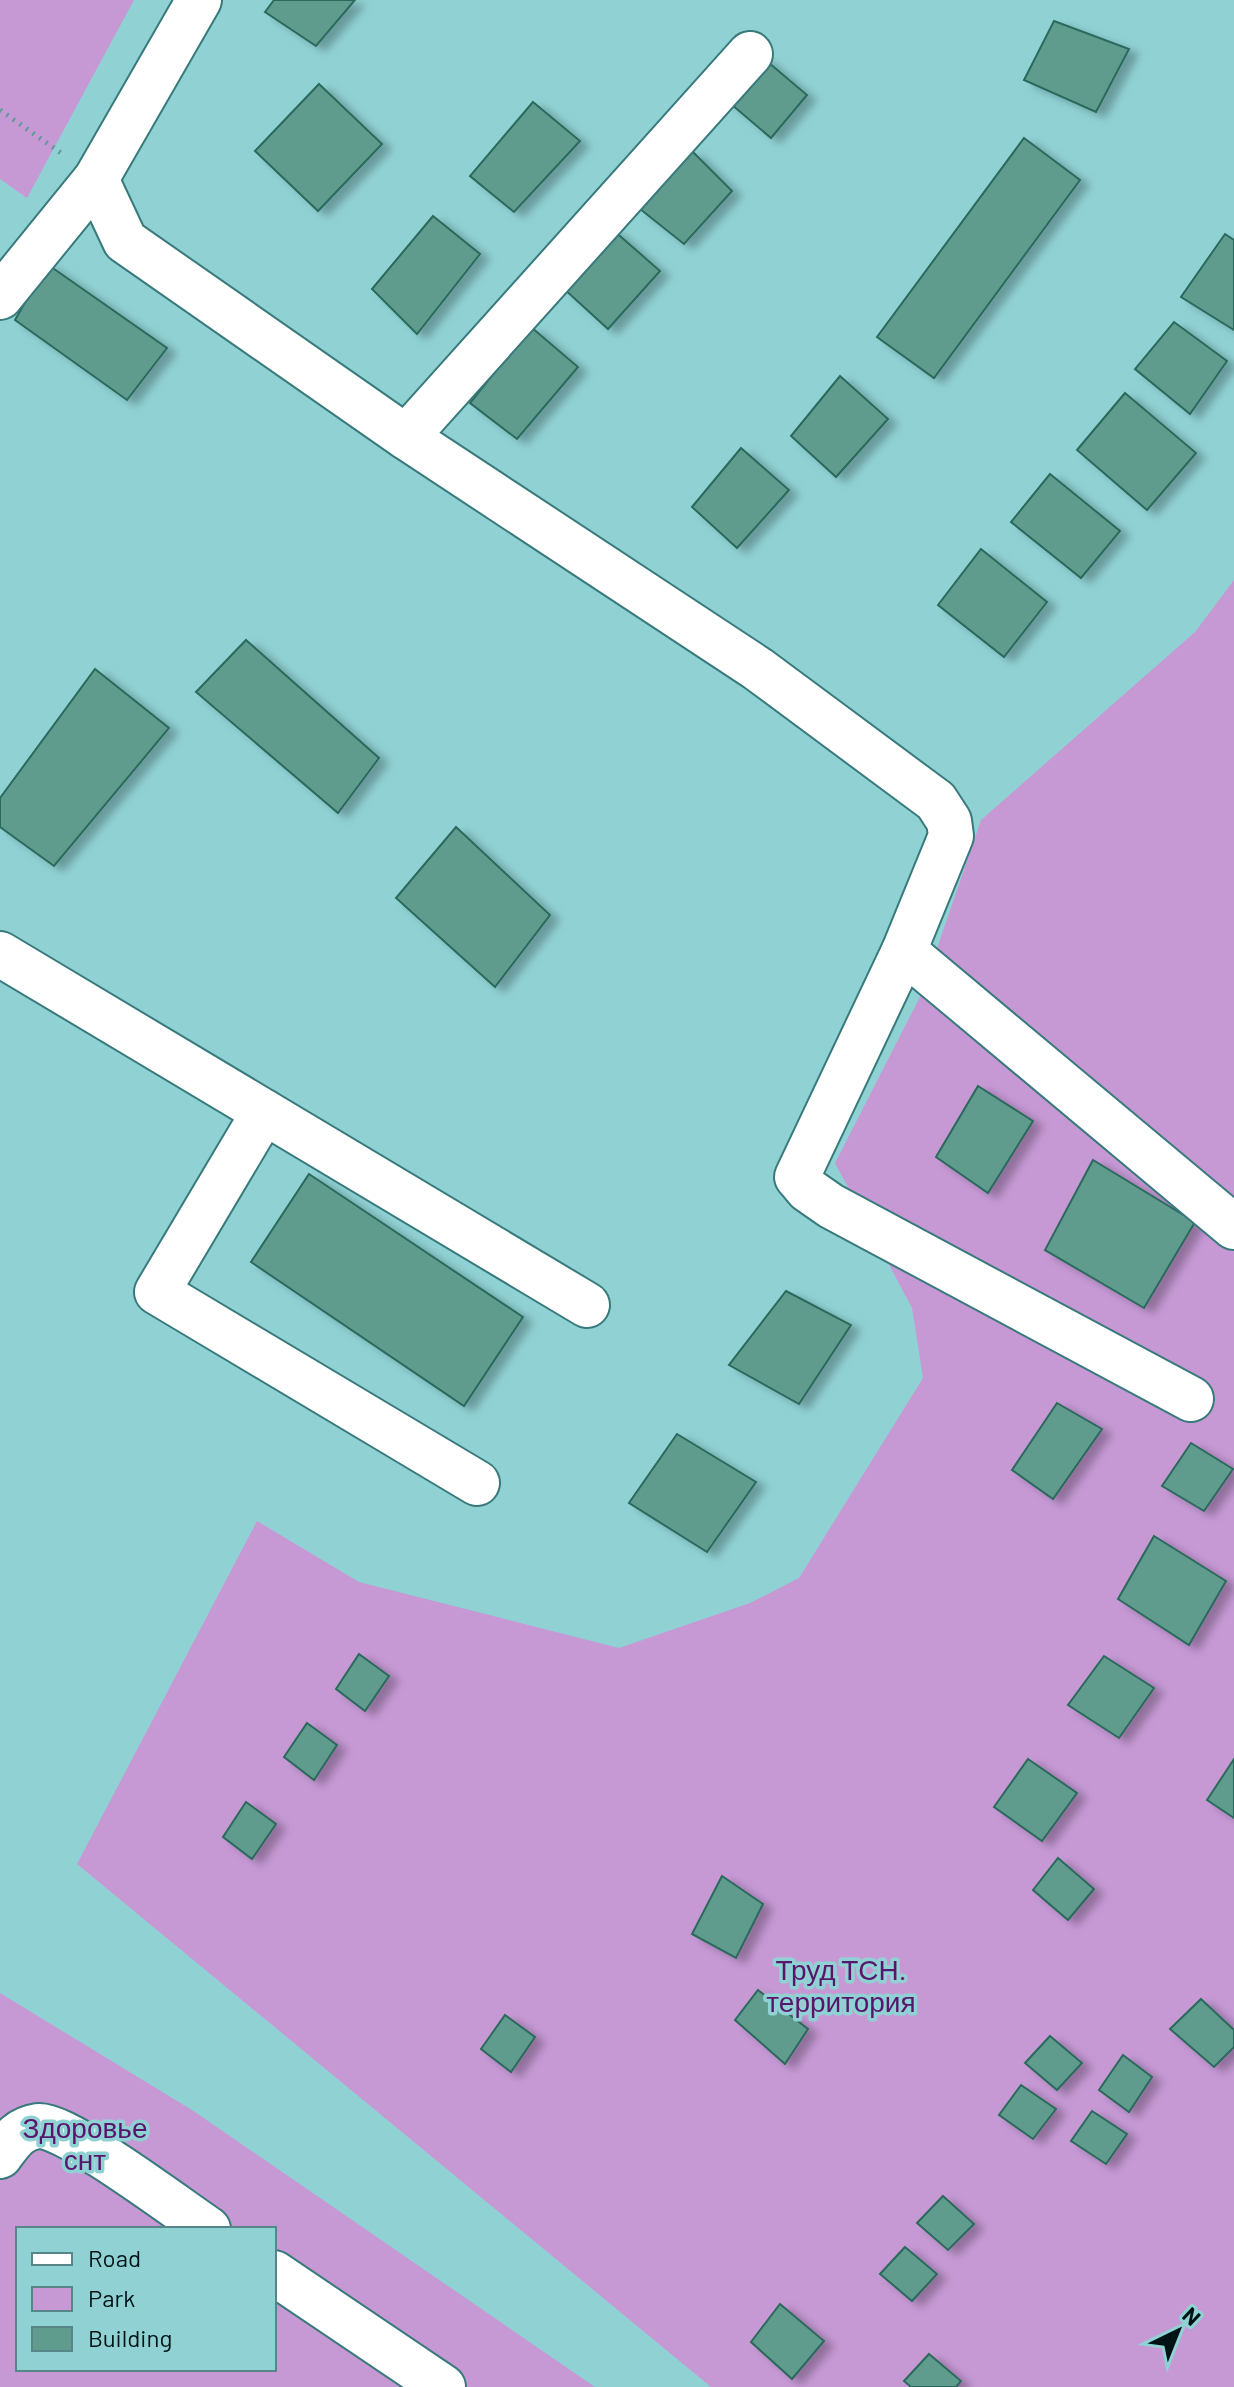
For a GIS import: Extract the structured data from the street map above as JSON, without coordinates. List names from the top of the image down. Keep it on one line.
{"parks":["Труд ТСН. территория","Здоровье снт"],"legend":["Road","Park","Building"],"north":"top right"}
